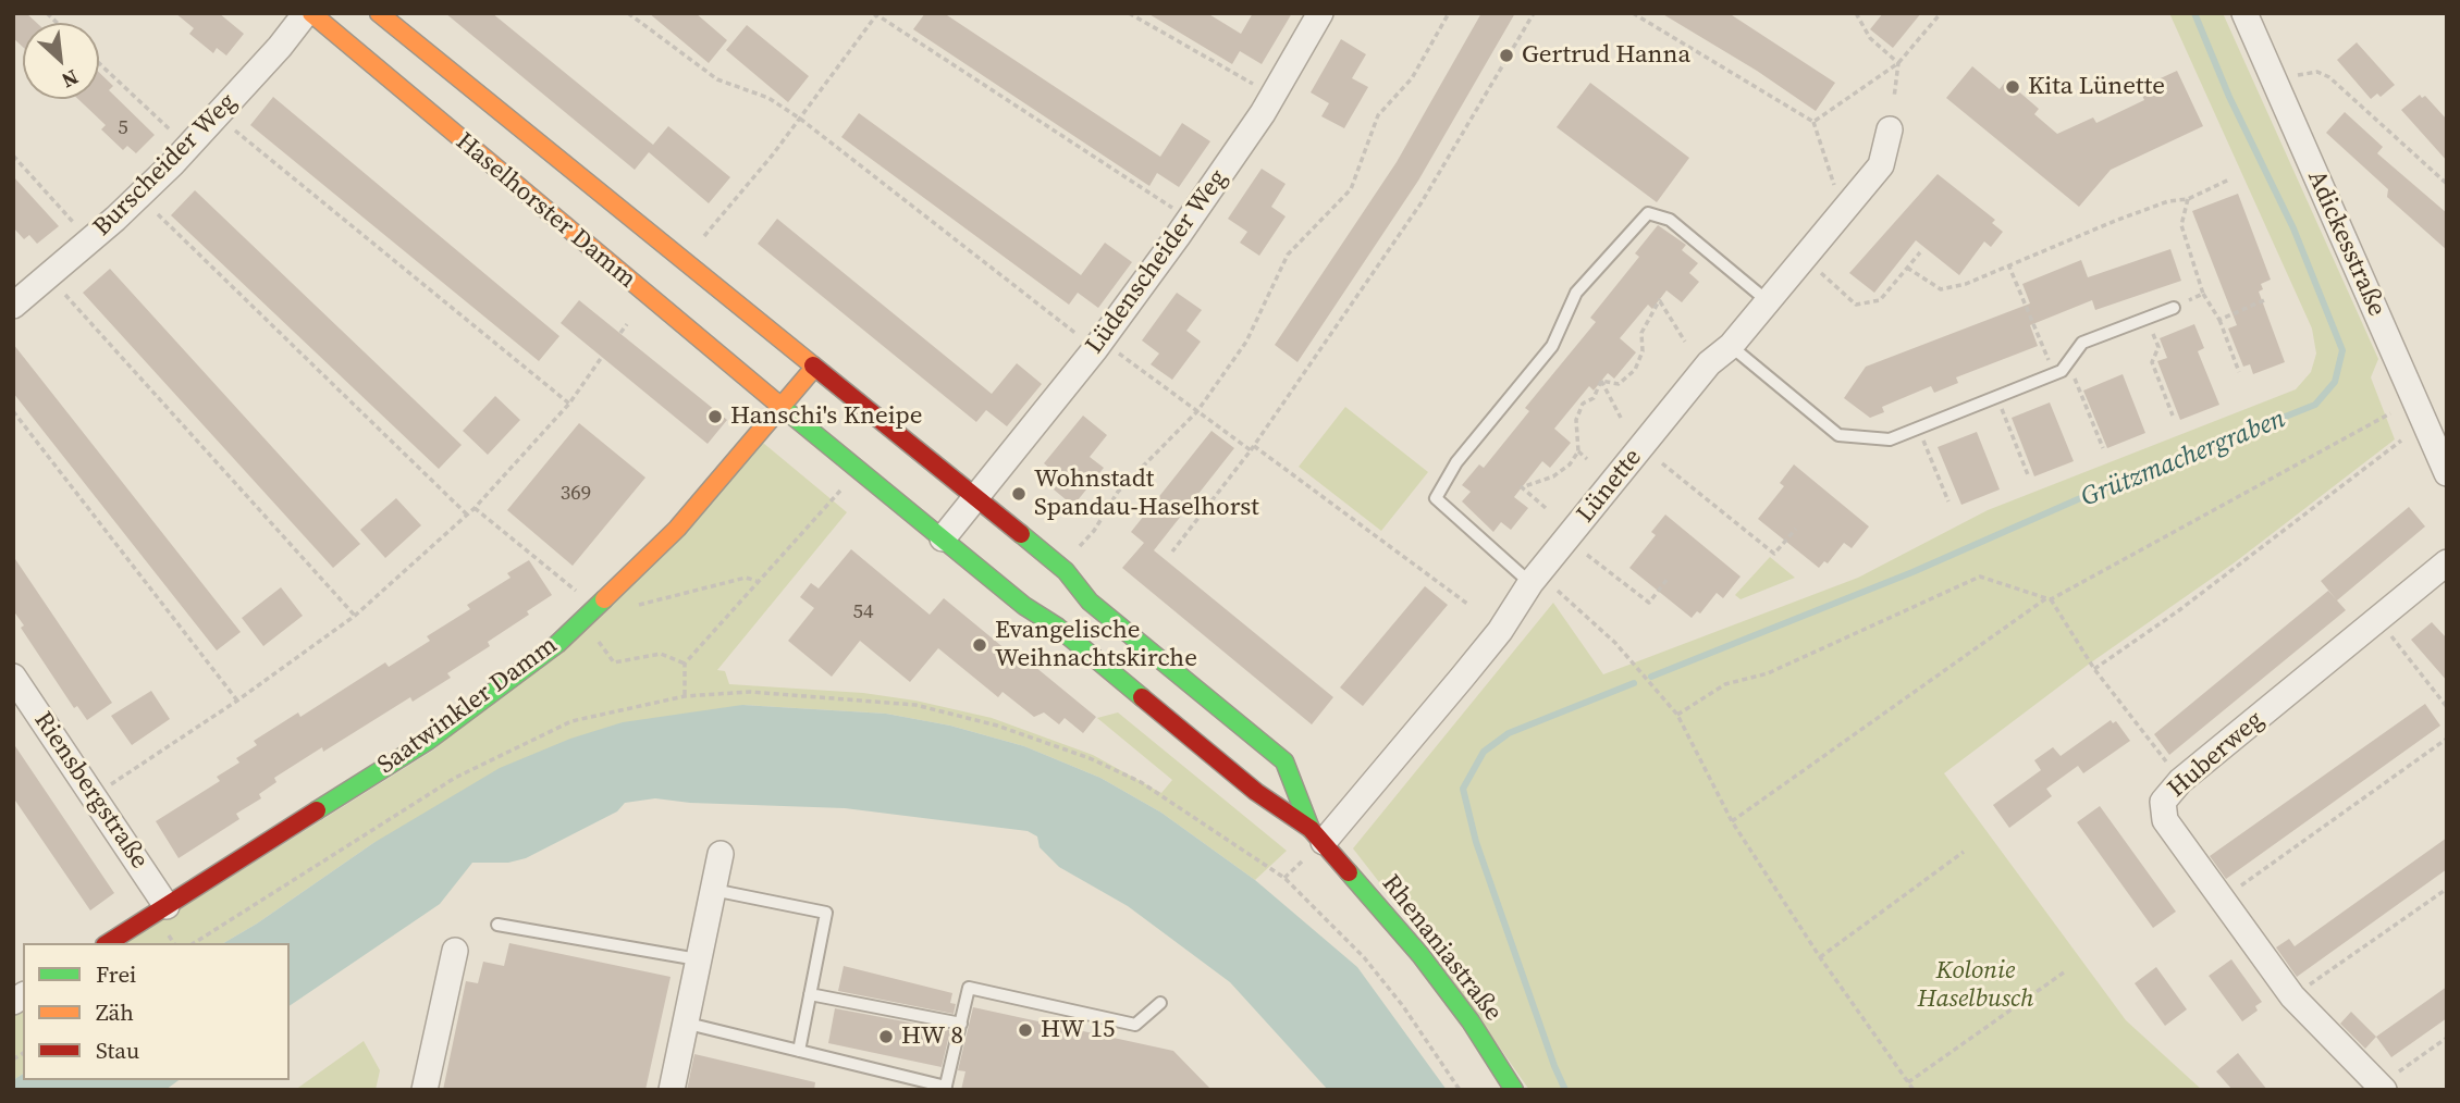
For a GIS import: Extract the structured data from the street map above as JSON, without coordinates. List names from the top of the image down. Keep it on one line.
{"streets":{"street":["Burscheider Weg","Haselhorster Damm","Adickesstraße","Lüdenscheider Weg","Lünette","Saatwinkler Damm","Huberweg","Riensbergstraße","Rhenaniastraße"]},"crossings":[["Burscheider Weg","Haselhorster Damm"],["Haselhorster Damm","Lüdenscheider Weg"],["Haselhorster Damm","Lünette"],["Haselhorster Damm","Saatwinkler Damm"],["Haselhorster Damm","Rhenaniastraße"],["Lünette","Rhenaniastraße"],["Saatwinkler Damm","Riensbergstraße"]],"water":["Grützmachergraben"],"parks":["Kolonie Haselbusch"],"places":["Gertrud Hanna","Kita Lünette","Hanschi's Kneipe","Wohnstadt Spandau-Haselhorst","Evangelische Weihnachtskirche","HW 15","HW 8"],"house_numbers":["5","369","54"],"legend":["Frei","Zäh","Stau"],"north":"bottom right"}
